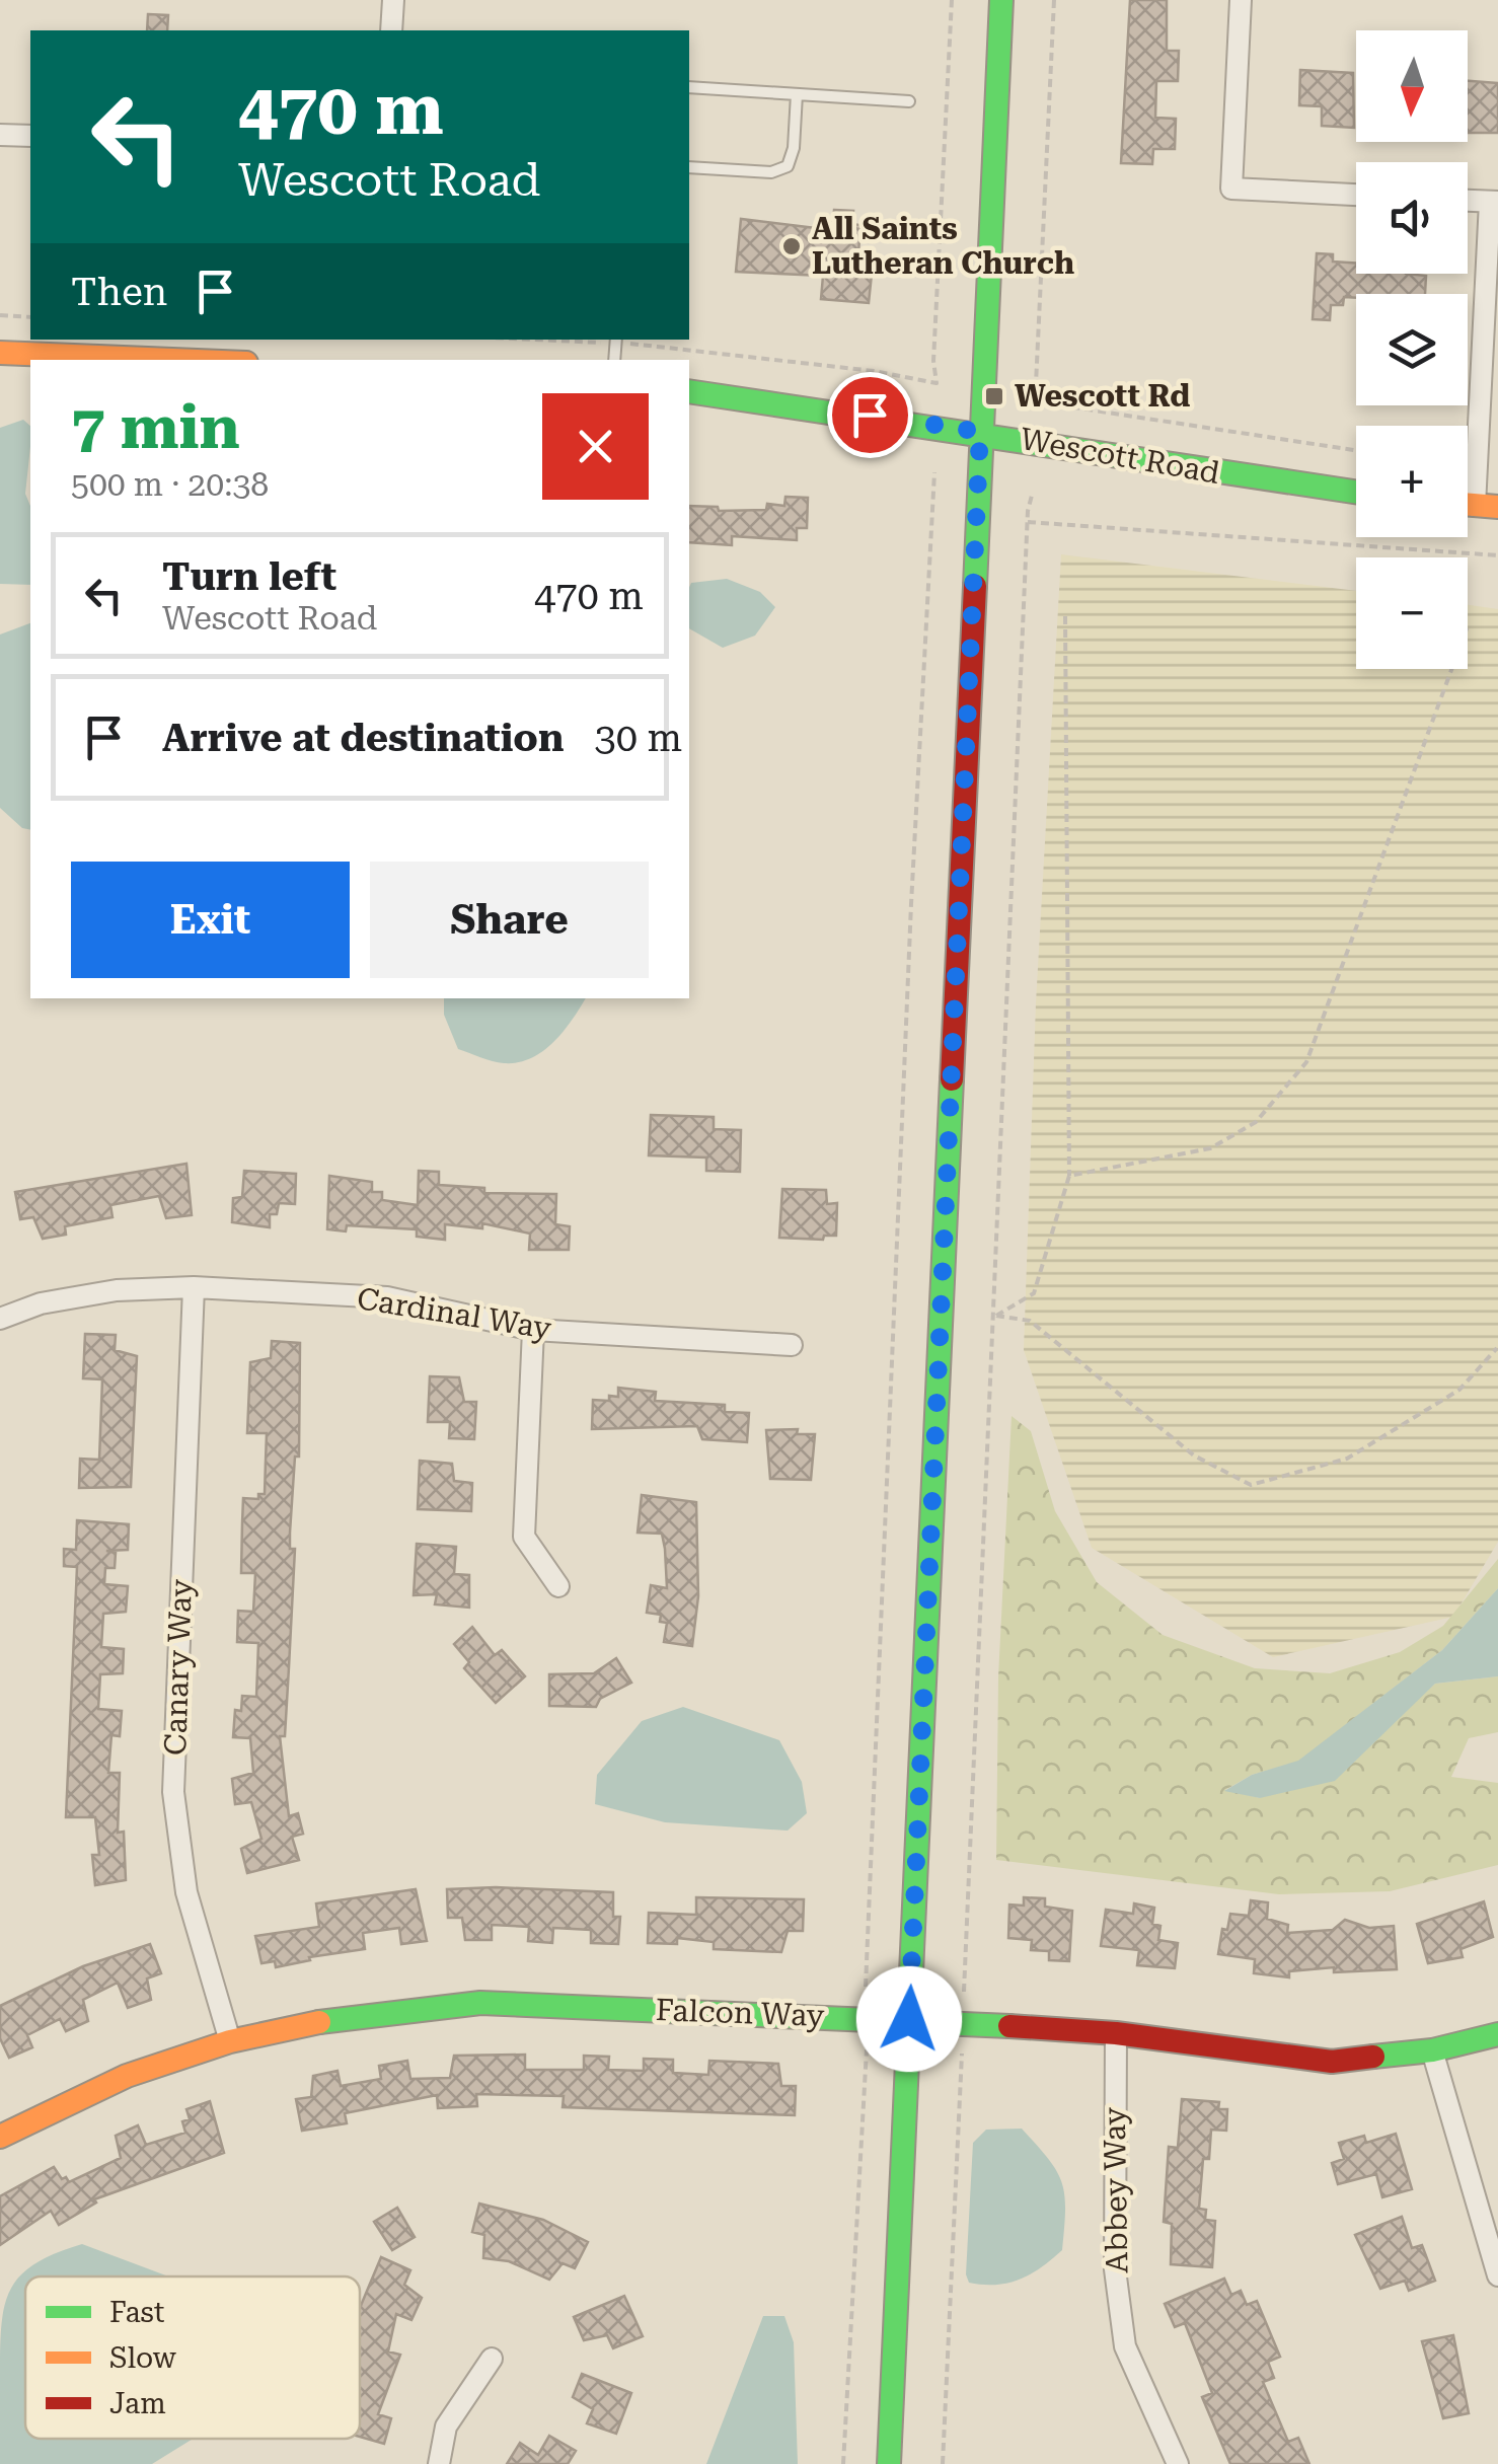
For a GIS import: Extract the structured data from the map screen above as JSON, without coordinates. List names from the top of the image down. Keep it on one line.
{"streets":{"street":["Wescott Road","Cardinal Way","Canary Way","Falcon Way","Abbey Way"]},"crossings":[["Cardinal Way","Canary Way"],["Canary Way","Falcon Way"],["Falcon Way","Abbey Way"]],"places":{"other":["All Saints Lutheran Church"],"transit":["Wescott Rd"]},"legend":["Fast","Slow","Jam"],"north":"bottom","page":{"map_buttons":["+","−"],"turn":["470 m","Wescott Road"],"then":"Then","heading":["7 min","500 m · 20:38"],"list":[{"name":"Turn left","note":"Wescott Road","value":"470 m"},{"name":"Arrive at destination","value":"30 m"}],"buttons":["Exit","Share"]}}
